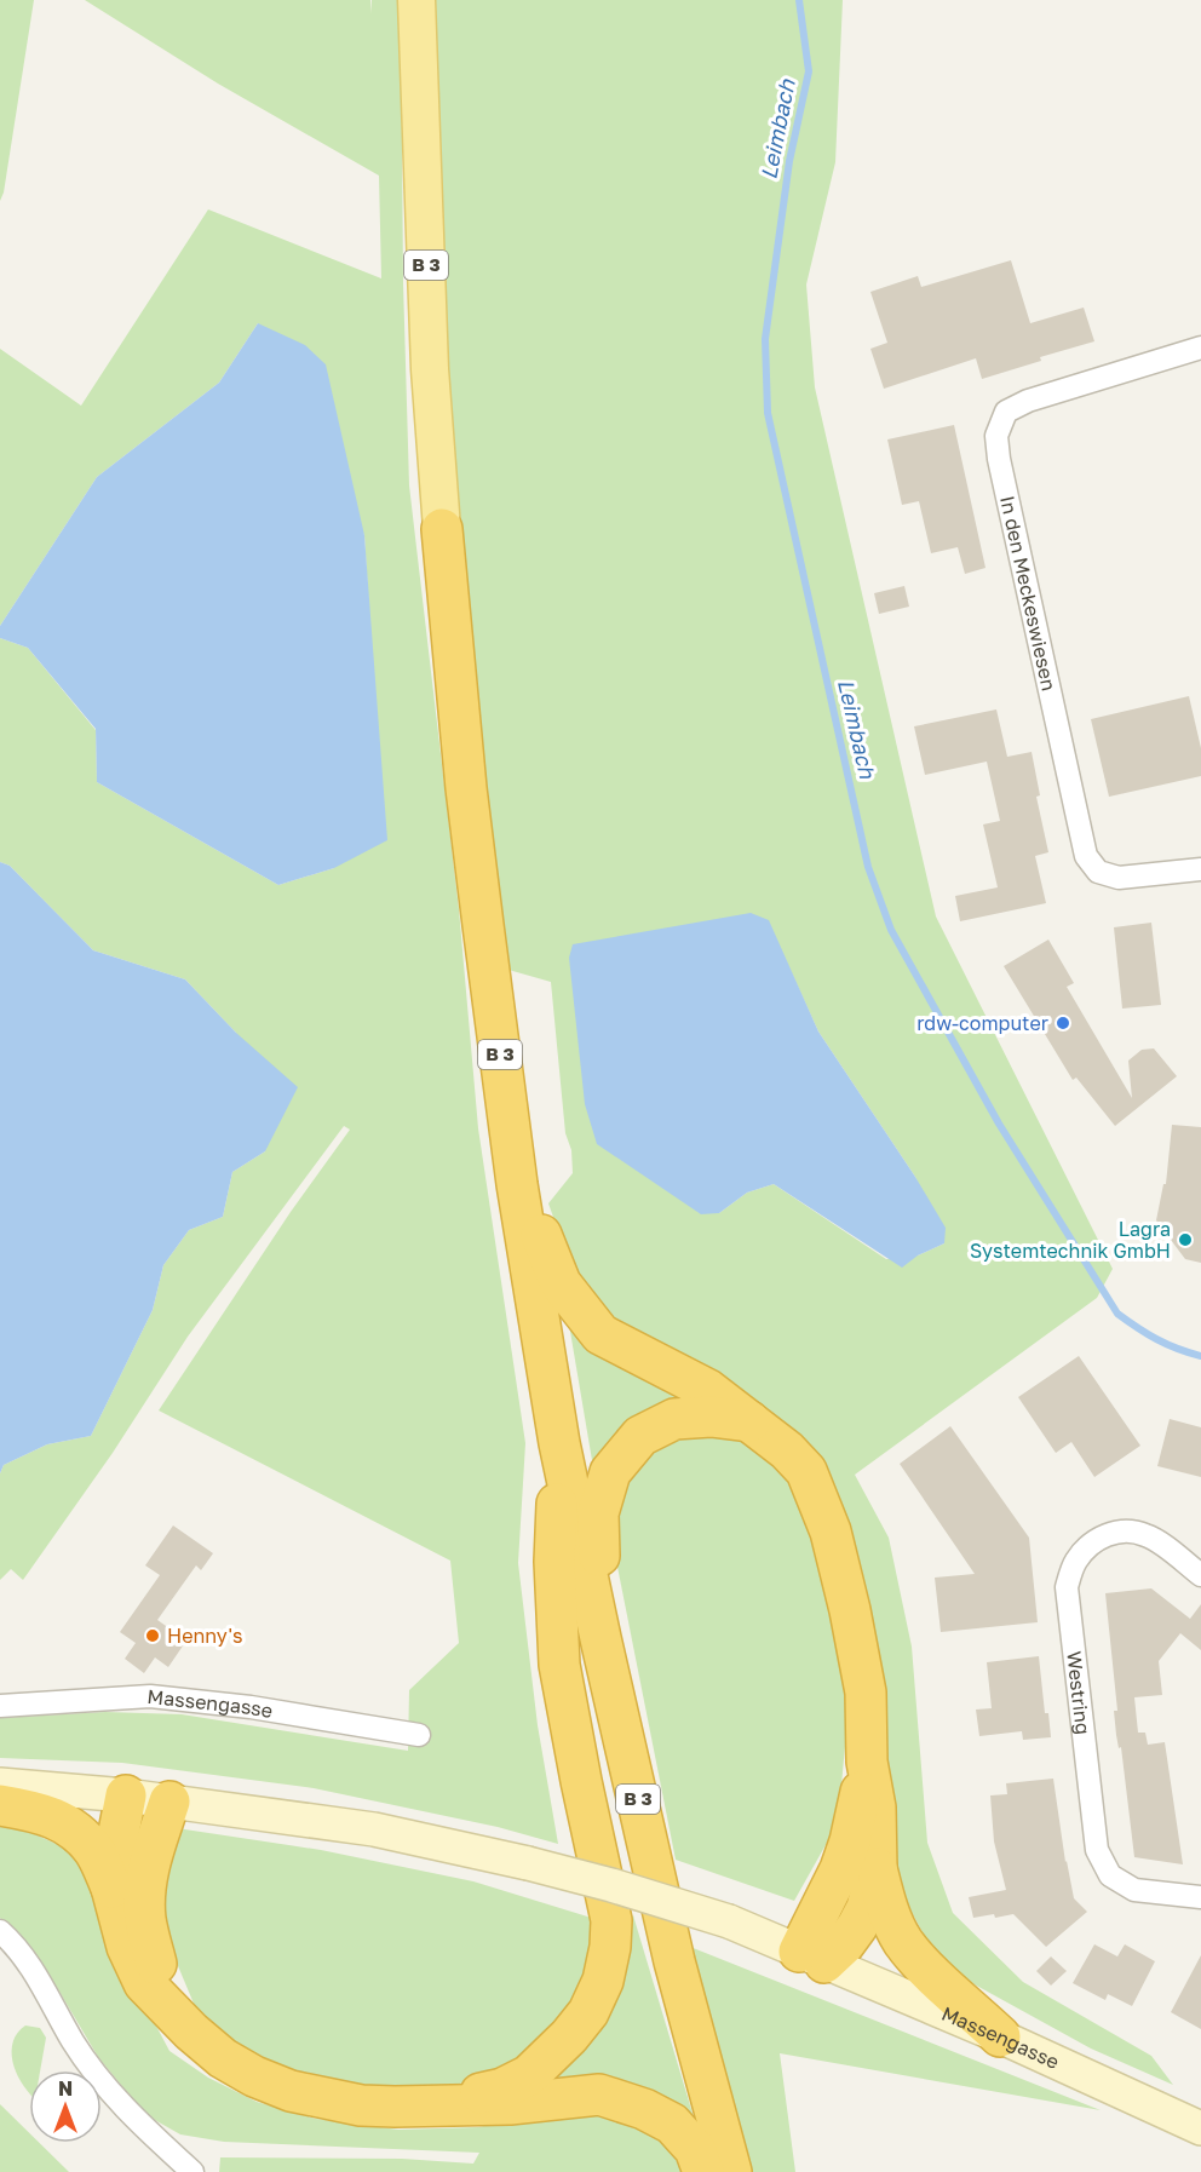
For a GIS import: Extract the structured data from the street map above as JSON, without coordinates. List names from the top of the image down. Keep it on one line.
{"streets":{"highway":["B 3"],"main road":["Massengasse"],"street":["In den Meckeswiesen","Westring"]},"water":["Leimbach"],"places":["rdw-computer","Lagra Systemtechnik GmbH","Henny's"],"north":"top"}
